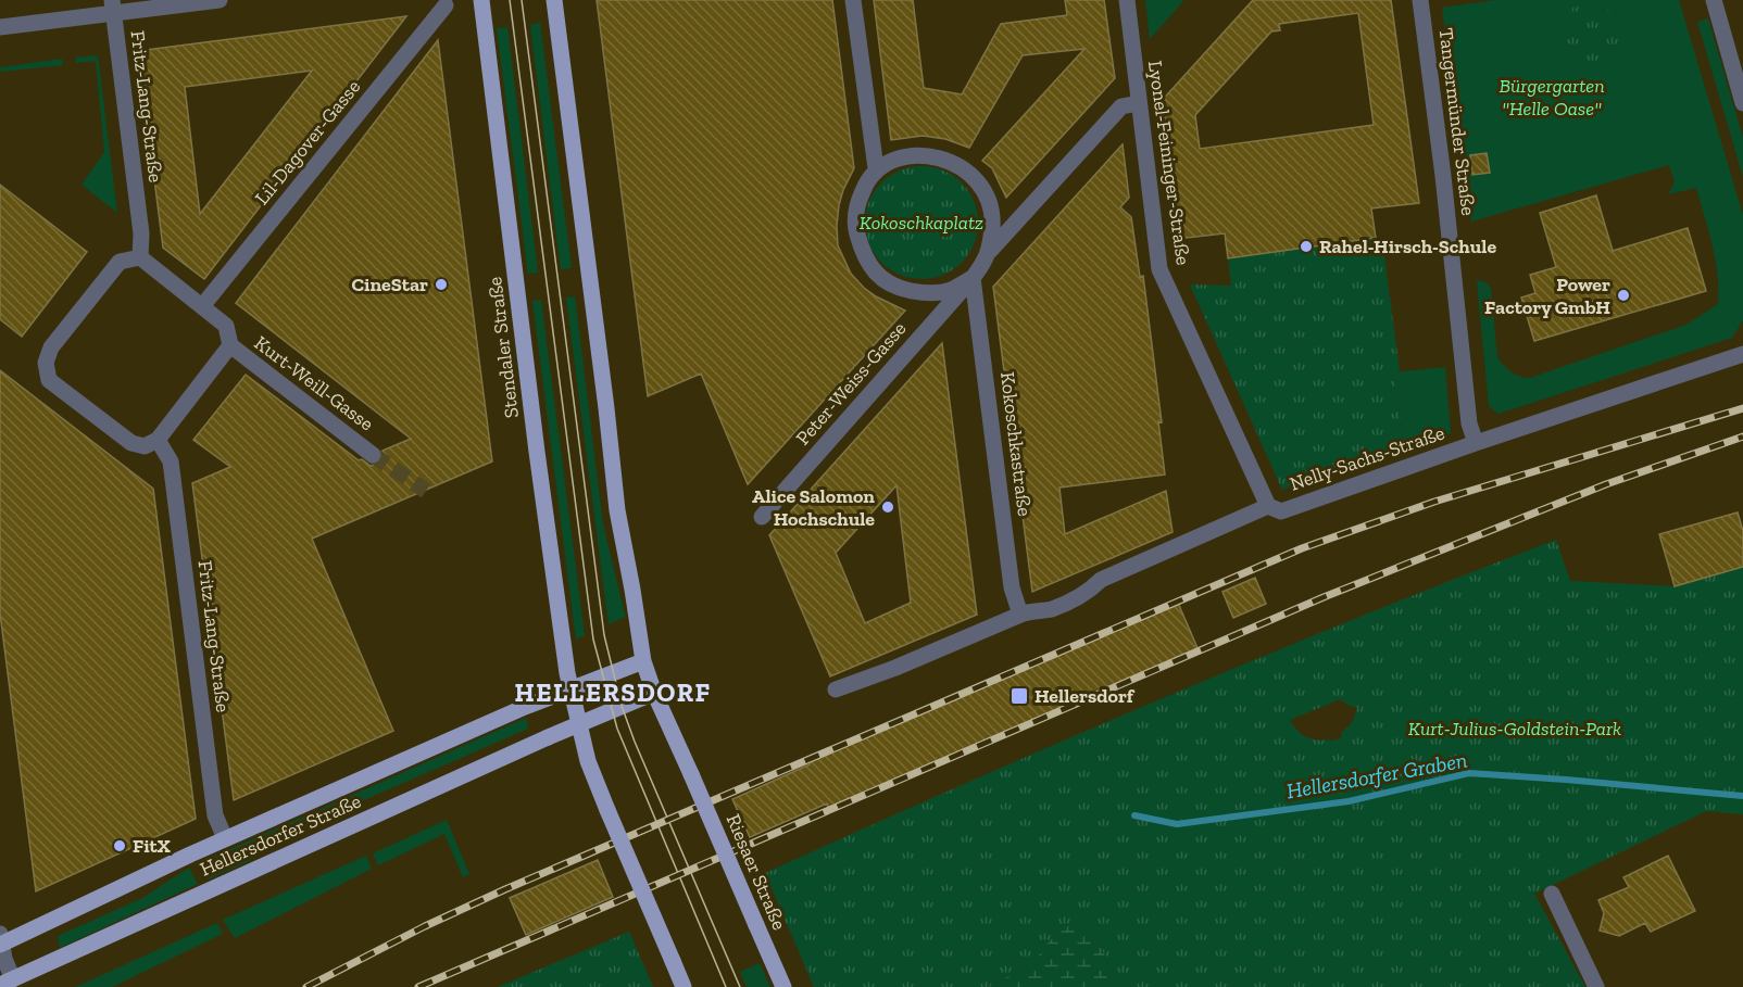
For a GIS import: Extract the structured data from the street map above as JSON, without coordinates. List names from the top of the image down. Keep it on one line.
{"streets":{"main road":["Stendaler Straße","Hellersdorfer Straße","Riesaer Straße"],"street":["Fritz-Lang-Straße","Tangermünder Straße","Lil-Dagover-Gasse","Lyonel-Feininger-Straße","Kurt-Weill-Gasse","Peter-Weiss-Gasse","Kokoschkastraße","Nelly-Sachs-Straße"]},"crossings":[["Fritz-Lang-Straße","Lil-Dagover-Gasse"],["Fritz-Lang-Straße","Kurt-Weill-Gasse"],["Fritz-Lang-Straße","Hellersdorfer Straße"],["Tangermünder Straße","Nelly-Sachs-Straße"],["Lil-Dagover-Gasse","Kurt-Weill-Gasse"],["Lyonel-Feininger-Straße","Nelly-Sachs-Straße"],["Stendaler Straße","Hellersdorfer Straße"],["Peter-Weiss-Gasse","Kokoschkastraße"],["Kokoschkastraße","Nelly-Sachs-Straße"],["Hellersdorfer Straße","Riesaer Straße"]],"districts":["HELLERSDORF"],"water":["Hellersdorfer Graben"],"parks":["Bürgergarten \"Helle Oase\"","Kokoschkaplatz","Kurt-Julius-Goldstein-Park"],"places":{"other":["Rahel-Hirsch-Schule","CineStar","Power Factory GmbH","Alice Salomon Hochschule","FitX"],"transit":["Hellersdorf"]}}
